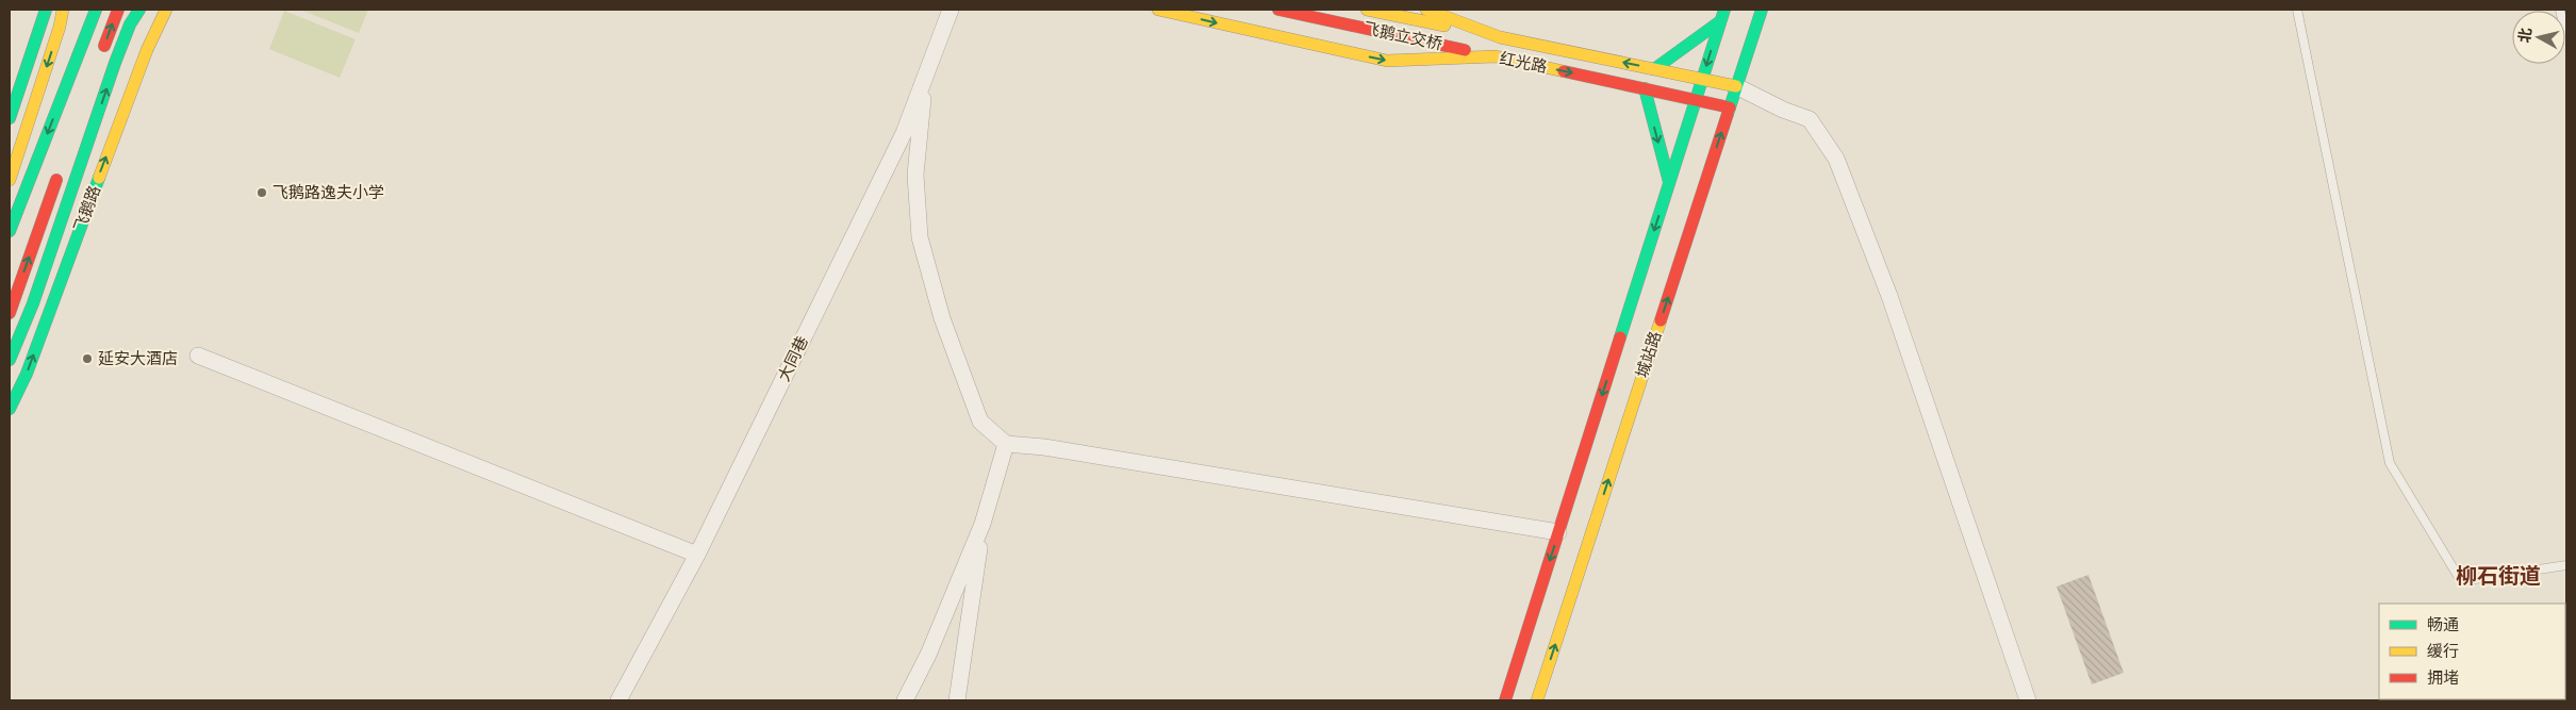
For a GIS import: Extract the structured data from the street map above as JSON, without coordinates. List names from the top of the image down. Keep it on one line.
{"streets":{"main road":["飞鹅立交桥","红光路","飞鹅路","城站路"],"street":["大同巷"]},"crossings":[["飞鹅立交桥","红光路"],["红光路","城站路"]],"districts":["柳石街道"],"places":["飞鹅路逸夫小学","延安大酒店"],"legend":["畅通","缓行","拥堵"],"north":"left"}
